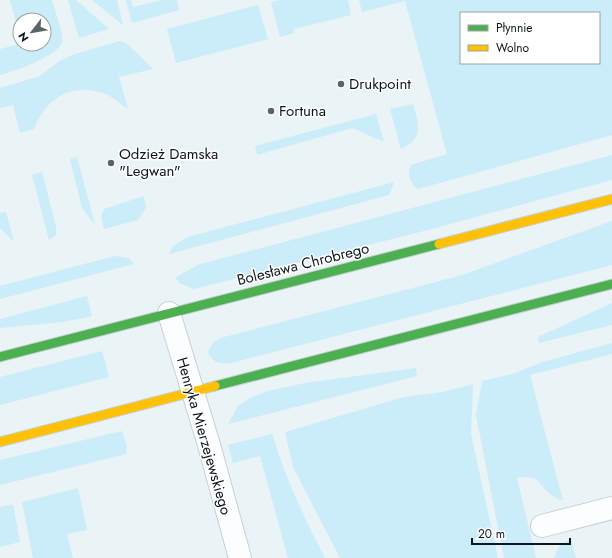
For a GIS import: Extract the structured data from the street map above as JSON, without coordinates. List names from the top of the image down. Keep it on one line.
{"streets":{"street":["Bolesława Chrobrego","Henryka Mierzejewskiego"]},"crossings":[["Bolesława Chrobrego","Henryka Mierzejewskiego"]],"places":["Drukpoint","Fortuna","Odzież Damska \"Legwan\""],"legend":["Płynnie","Wolno"],"scale_bar":"20 m","north":"bottom left"}
